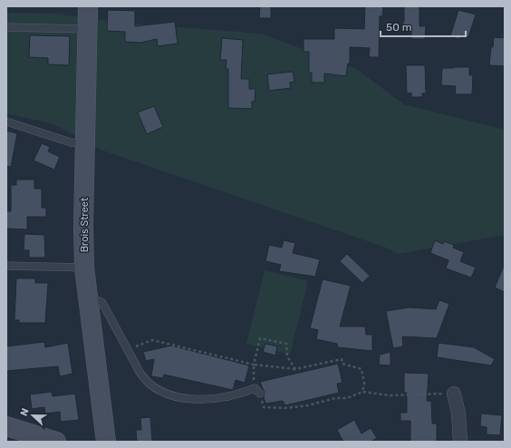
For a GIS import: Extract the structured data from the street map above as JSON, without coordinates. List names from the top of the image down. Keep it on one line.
{"streets":{"main road":["Brois Street"]},"scale_bar":"50 m","north":"left"}
